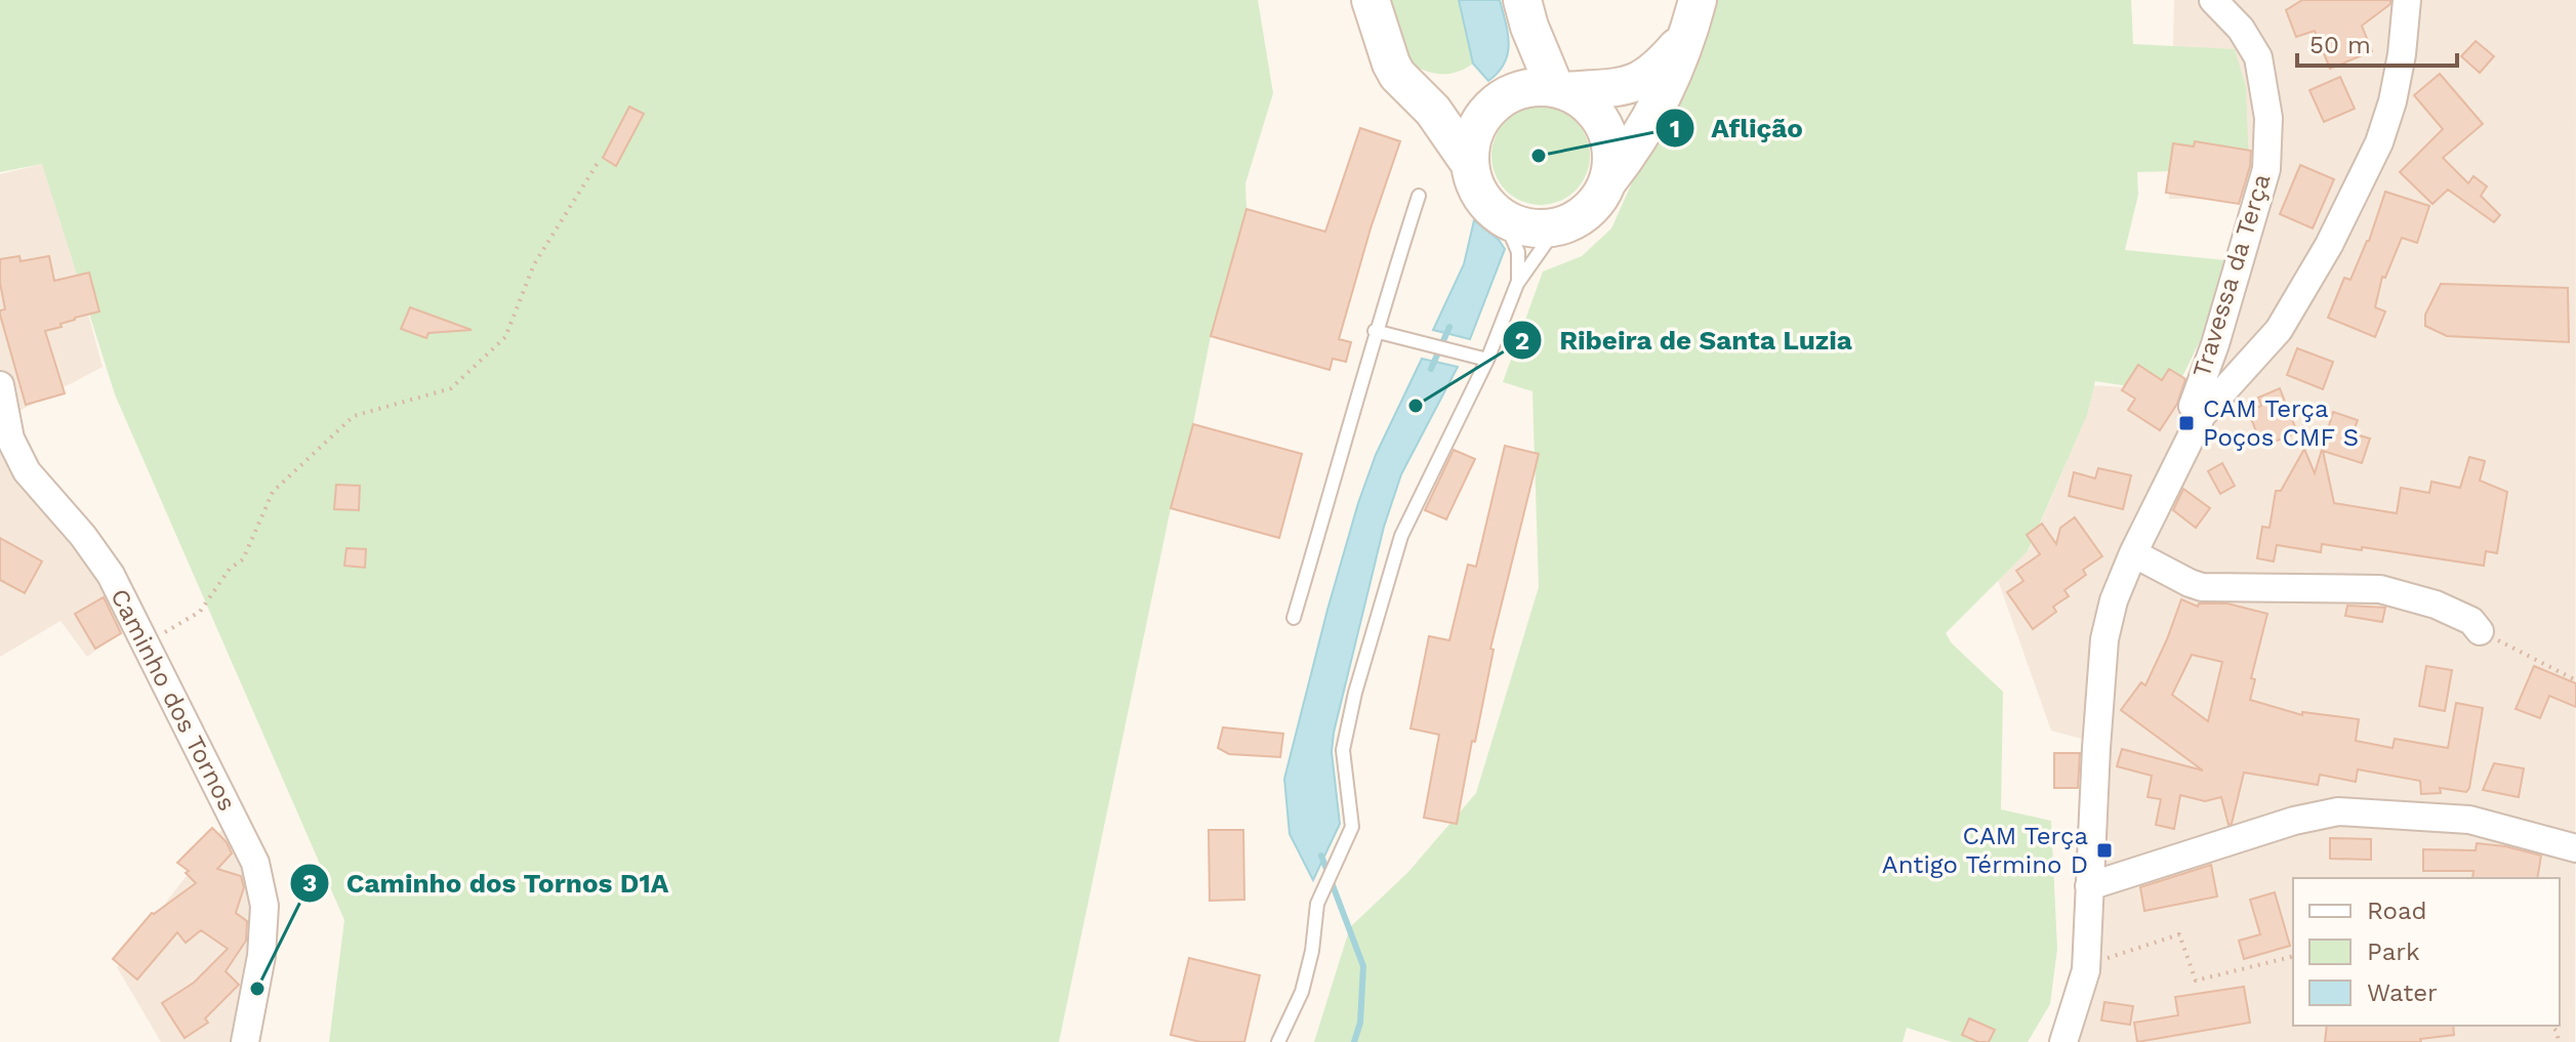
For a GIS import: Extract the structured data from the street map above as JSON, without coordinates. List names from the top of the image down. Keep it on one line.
{"streets":{"street":["Travessa da Terça","Caminho dos Tornos"]},"places":{"other":["Aflição","Ribeira de Santa Luzia","Caminho dos Tornos D1A"],"transit":["CAM Terça Poços CMF S","CAM Terça Antigo Término D"]},"legend":["Road","Park","Water"],"scale_bar":"50 m"}
